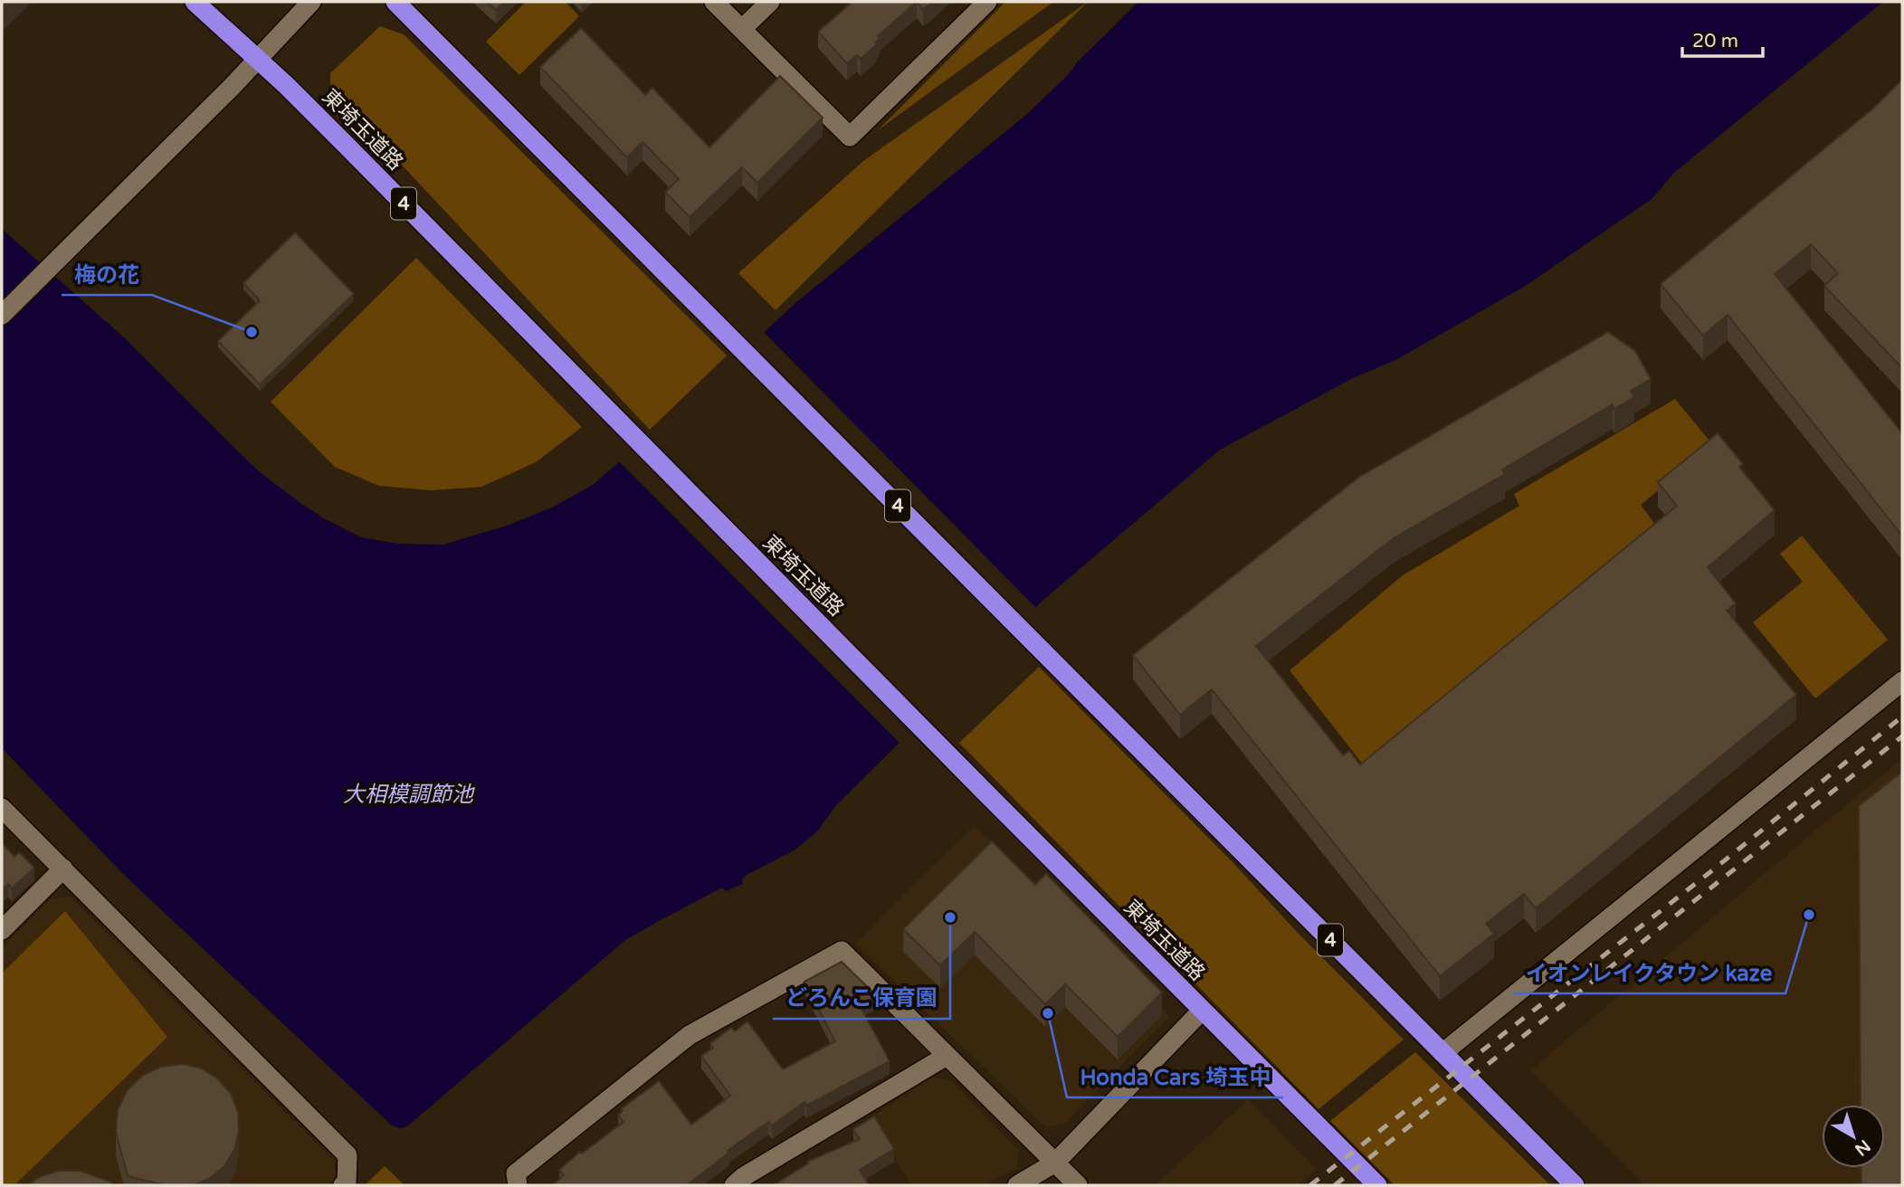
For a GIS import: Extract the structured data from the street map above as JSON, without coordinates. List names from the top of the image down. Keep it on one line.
{"streets":{"highway":["東埼玉道路","4"]},"water":["大相模調節池"],"places":["梅の花","イオンレイクタウン kaze","どろんこ保育園","Honda Cars 埼玉中"],"scale_bar":"20 m","north":"bottom right"}
